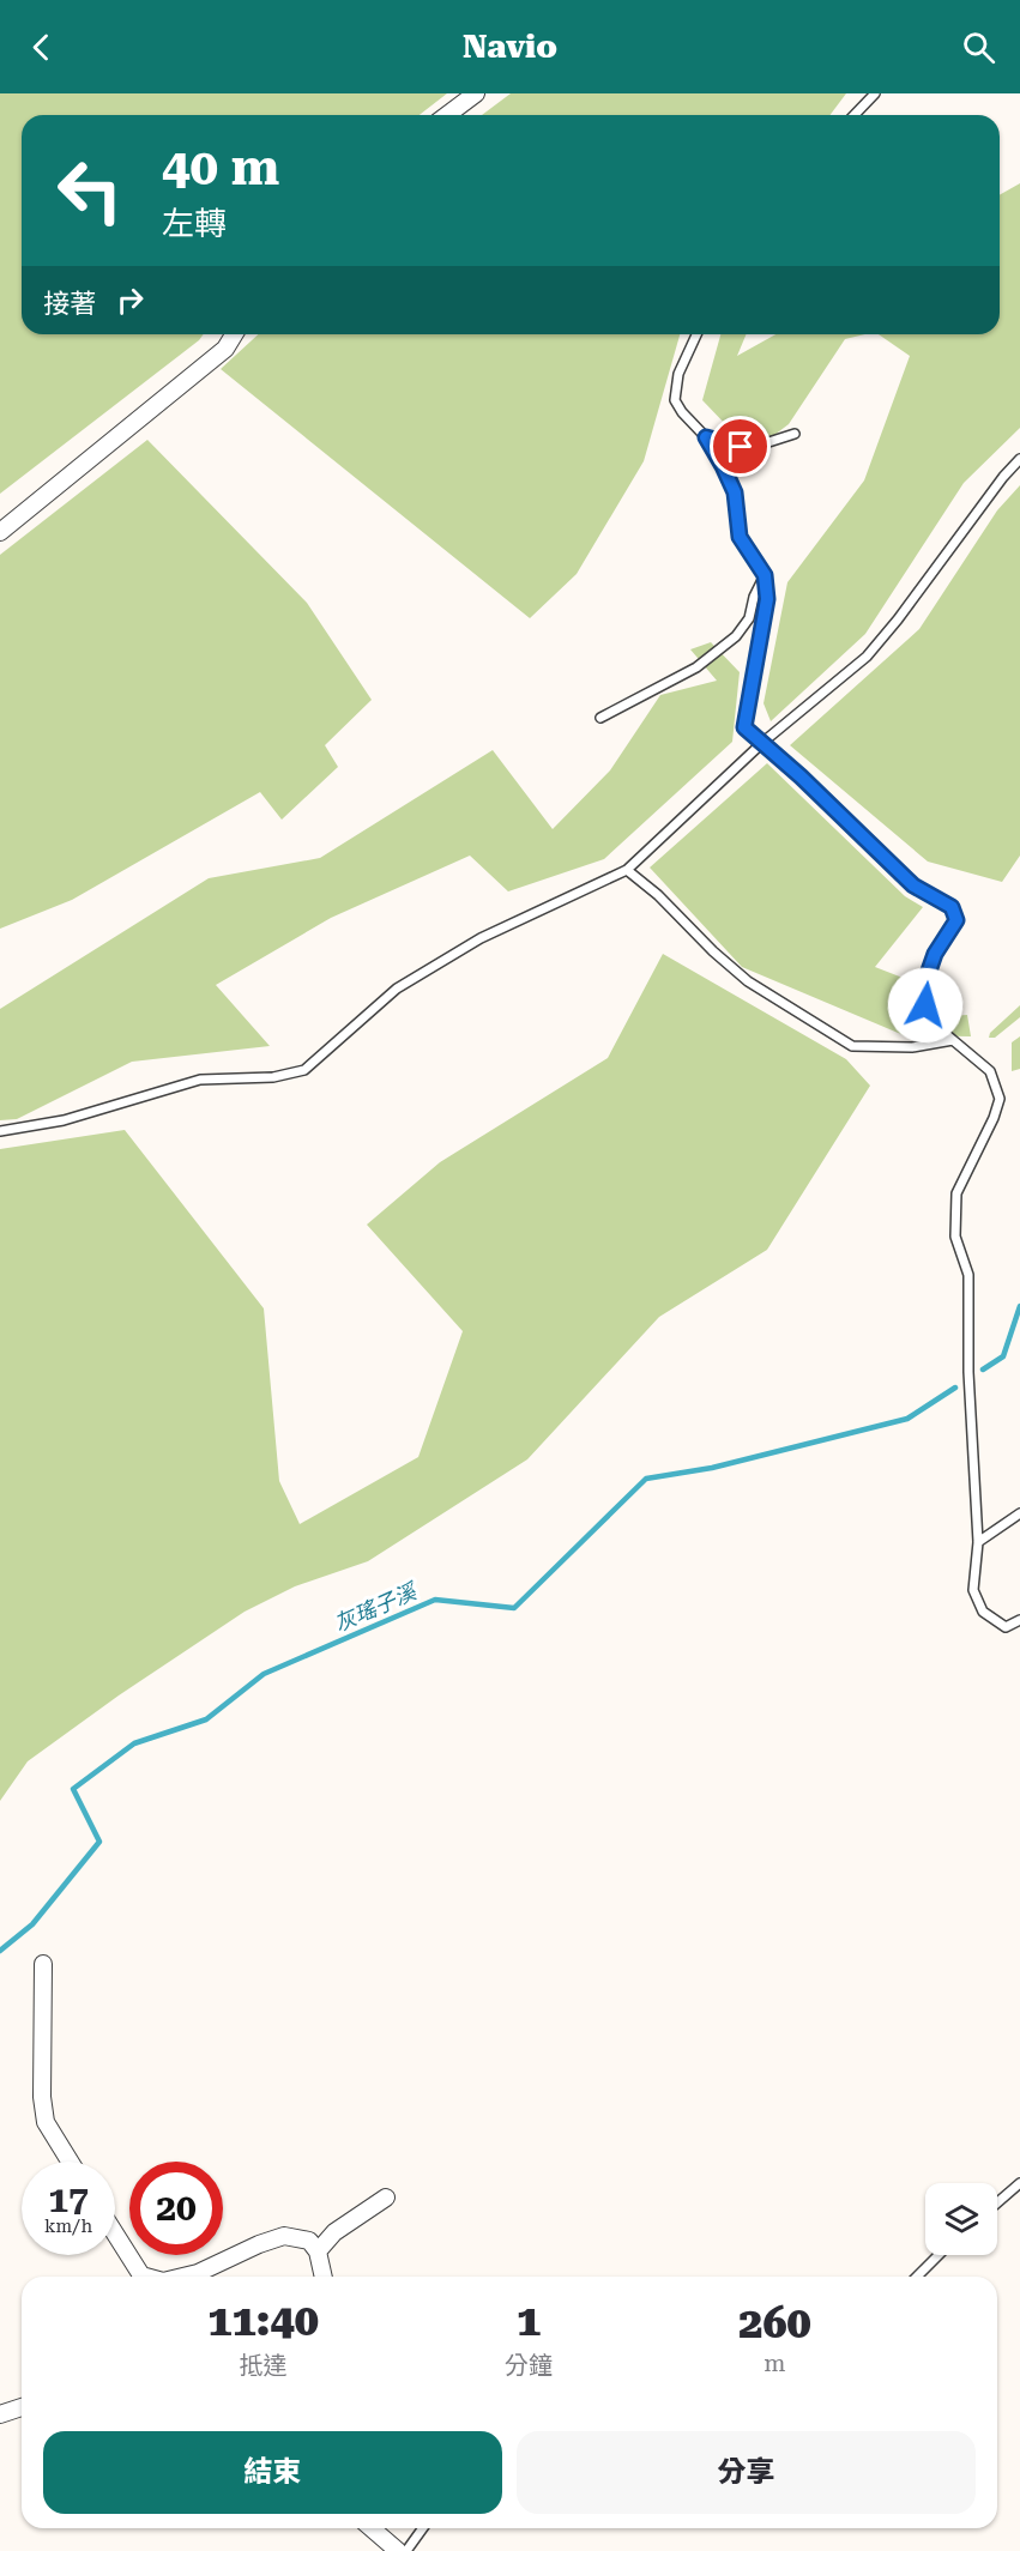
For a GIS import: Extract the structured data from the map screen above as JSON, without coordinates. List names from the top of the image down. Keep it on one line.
{"water":["灰瑤子溪"],"page":{"header":"Navio","turn":["40 m","左轉"],"then":"接著","speed":"17 km/h","limit":"20","eta":["11:40","抵達","1","分鐘","260","m"],"buttons":["結束","分享"]}}
